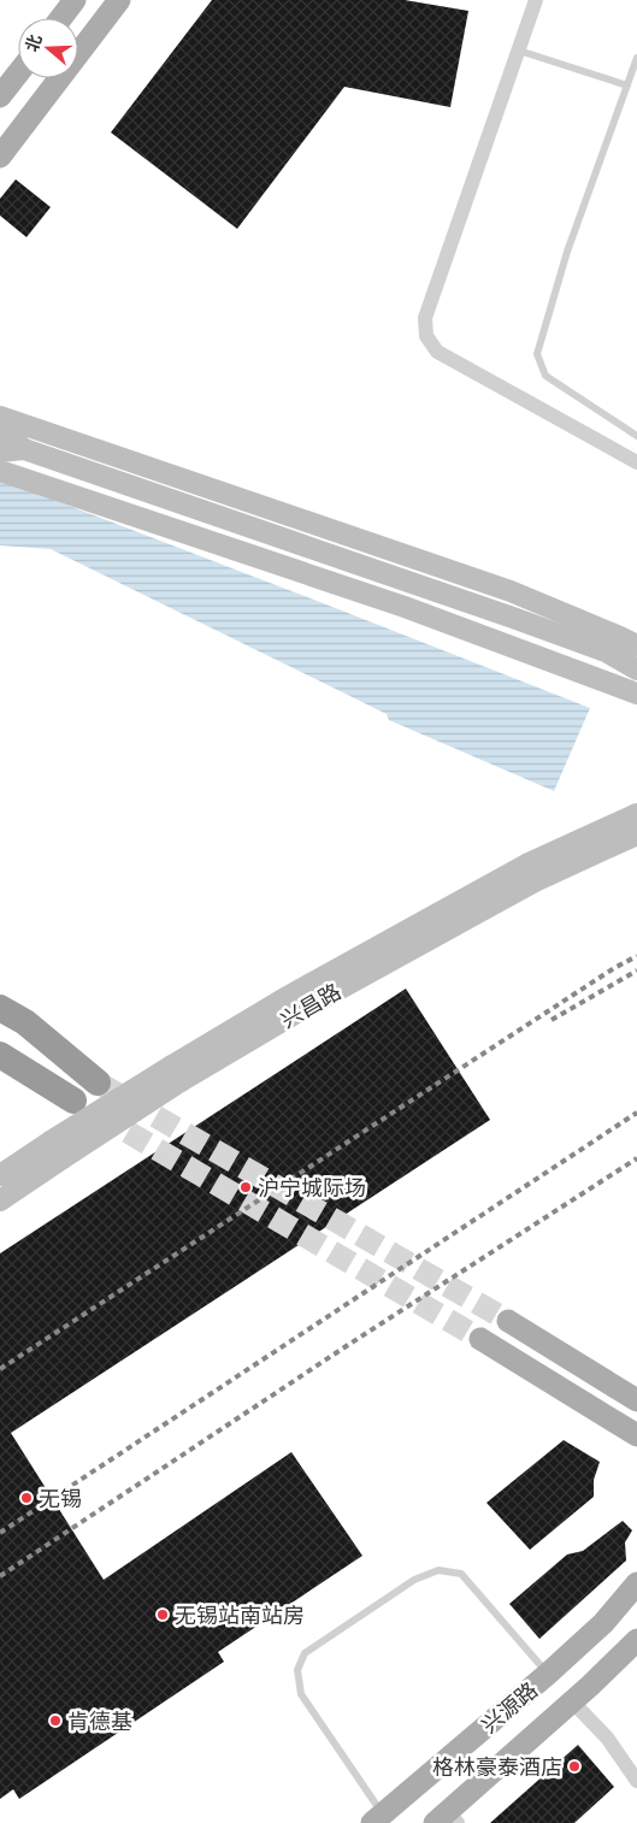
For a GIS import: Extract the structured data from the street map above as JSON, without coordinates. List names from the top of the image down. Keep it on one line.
{"streets":{"main road":["兴昌路","兴源路"]},"places":["沪宁城际场","无锡","无锡站南站房","肯德基","格林豪泰酒店"],"north":"left"}
